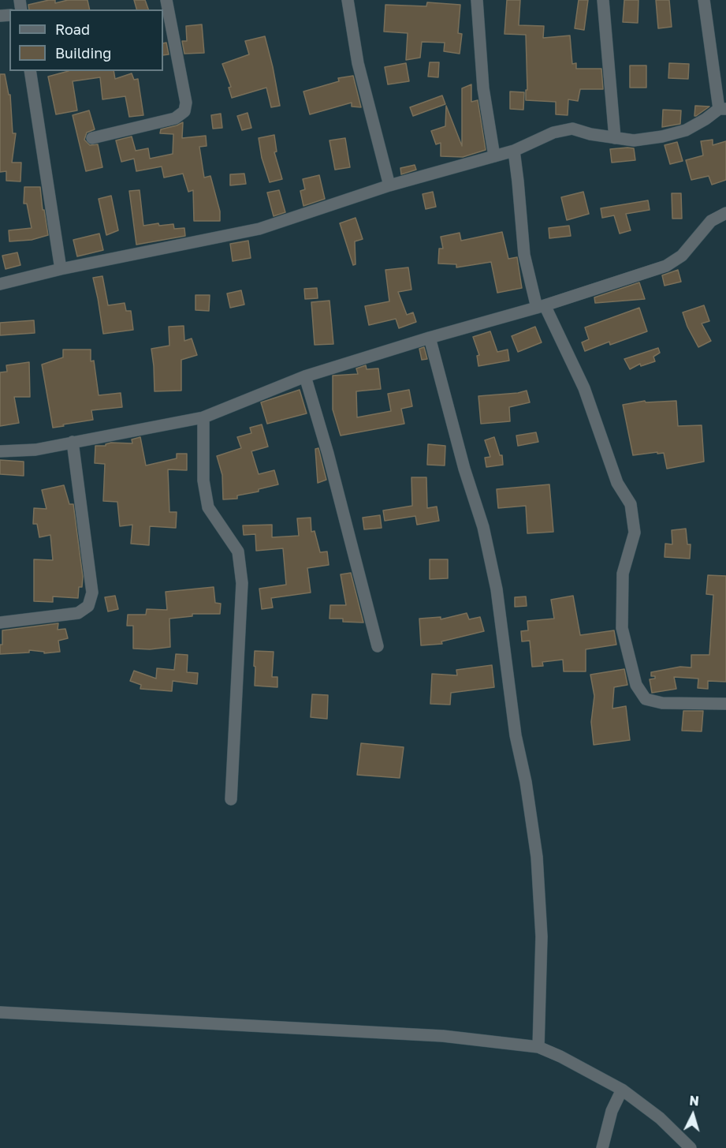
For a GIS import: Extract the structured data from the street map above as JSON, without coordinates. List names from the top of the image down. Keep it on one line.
{"legend":["Road","Building"],"north":"top"}
